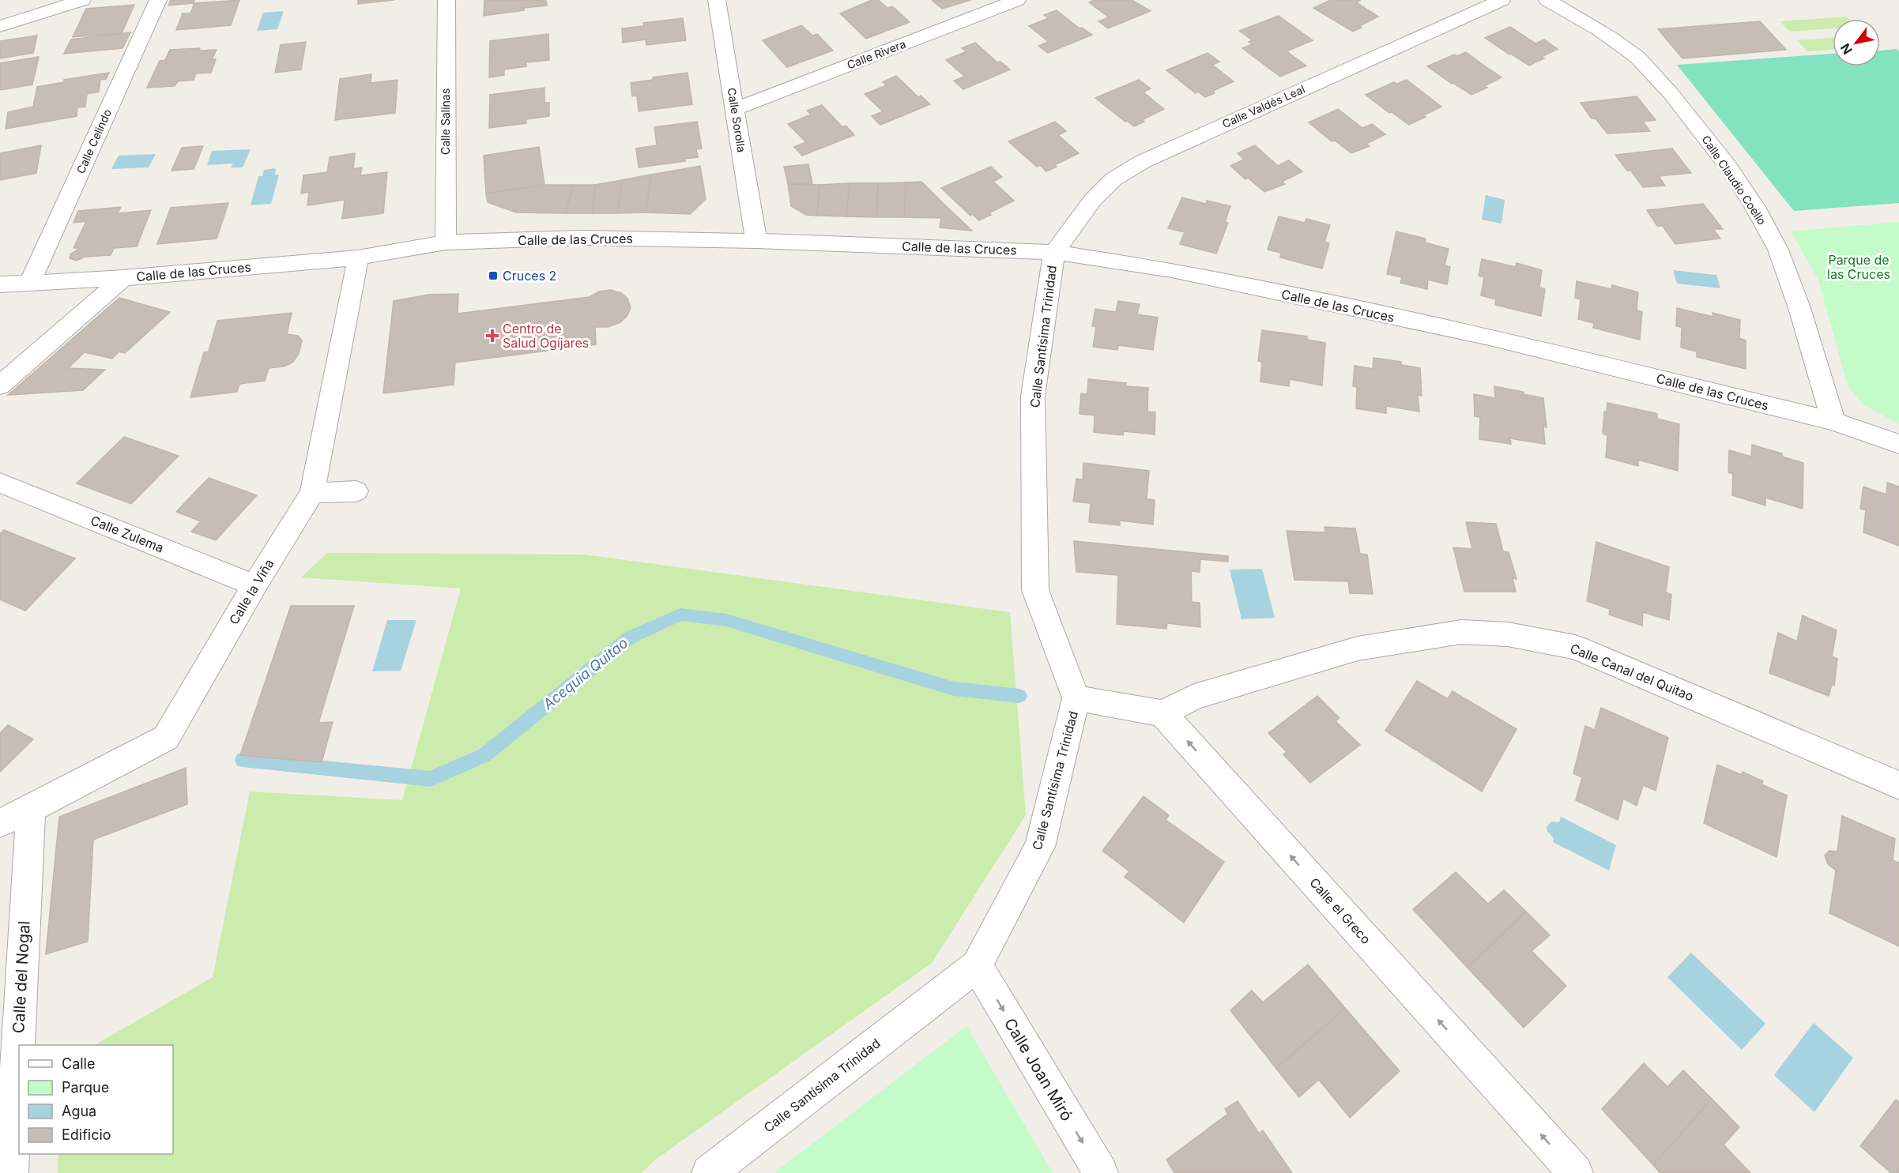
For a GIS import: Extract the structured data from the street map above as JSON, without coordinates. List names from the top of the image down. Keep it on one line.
{"streets":{"street":["Calle Rivera","Calle Valdés Leal","Calle Sorolla","Calle Salinas","Calle Celindo","Calle Claudio Coello","Calle de las Cruces","Calle Santísima Trinidad","Calle Zulema","Calle la Viña","Calle Canal del Quitao","Calle el Greco","Calle del Nogal","Calle Joan Miró"]},"crossings":[["Calle Rivera","Calle Sorolla"],["Calle Valdés Leal","Calle de las Cruces"],["Calle Valdés Leal","Calle Santísima Trinidad"],["Calle Sorolla","Calle de las Cruces"],["Calle Salinas","Calle de las Cruces"],["Calle Celindo","Calle de las Cruces"],["Calle Claudio Coello","Calle de las Cruces"],["Calle de las Cruces","Calle Santísima Trinidad"],["Calle de las Cruces","Calle la Viña"],["Calle Santísima Trinidad","Calle Joan Miró"],["Calle Zulema","Calle la Viña"],["Calle la Viña","Calle del Nogal"],["Calle Canal del Quitao","Calle el Greco"]],"one_way":["Calle el Greco","Calle Joan Miró"],"water":["Acequia Quitao"],"parks":["Parque de las Cruces"],"places":{"transit":["Cruces 2"],"health":["Centro de Salud Ogíjares"]},"legend":["Calle","Parque","Agua","Edificio"],"north":"bottom left"}
